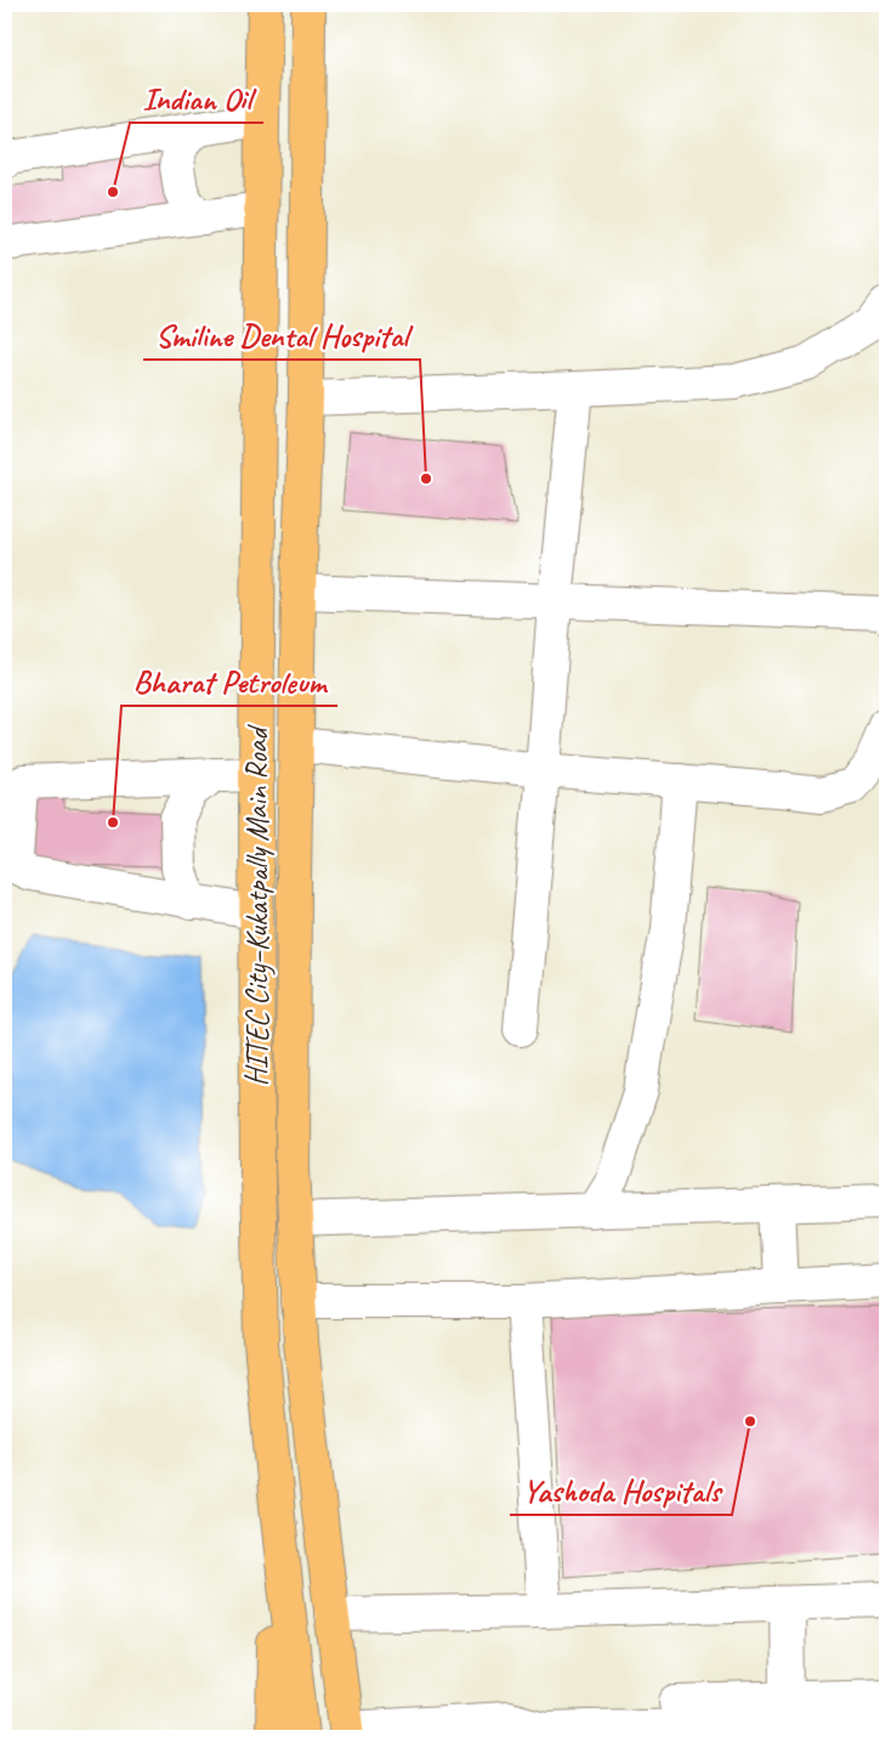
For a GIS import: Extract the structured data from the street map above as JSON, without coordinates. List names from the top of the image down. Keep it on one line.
{"streets":{"main road":["HITEC City–Kukatpally Main Road"]},"places":["Indian Oil","Smiline Dental Hospital","Bharat Petroleum","Yashoda Hospitals"]}
